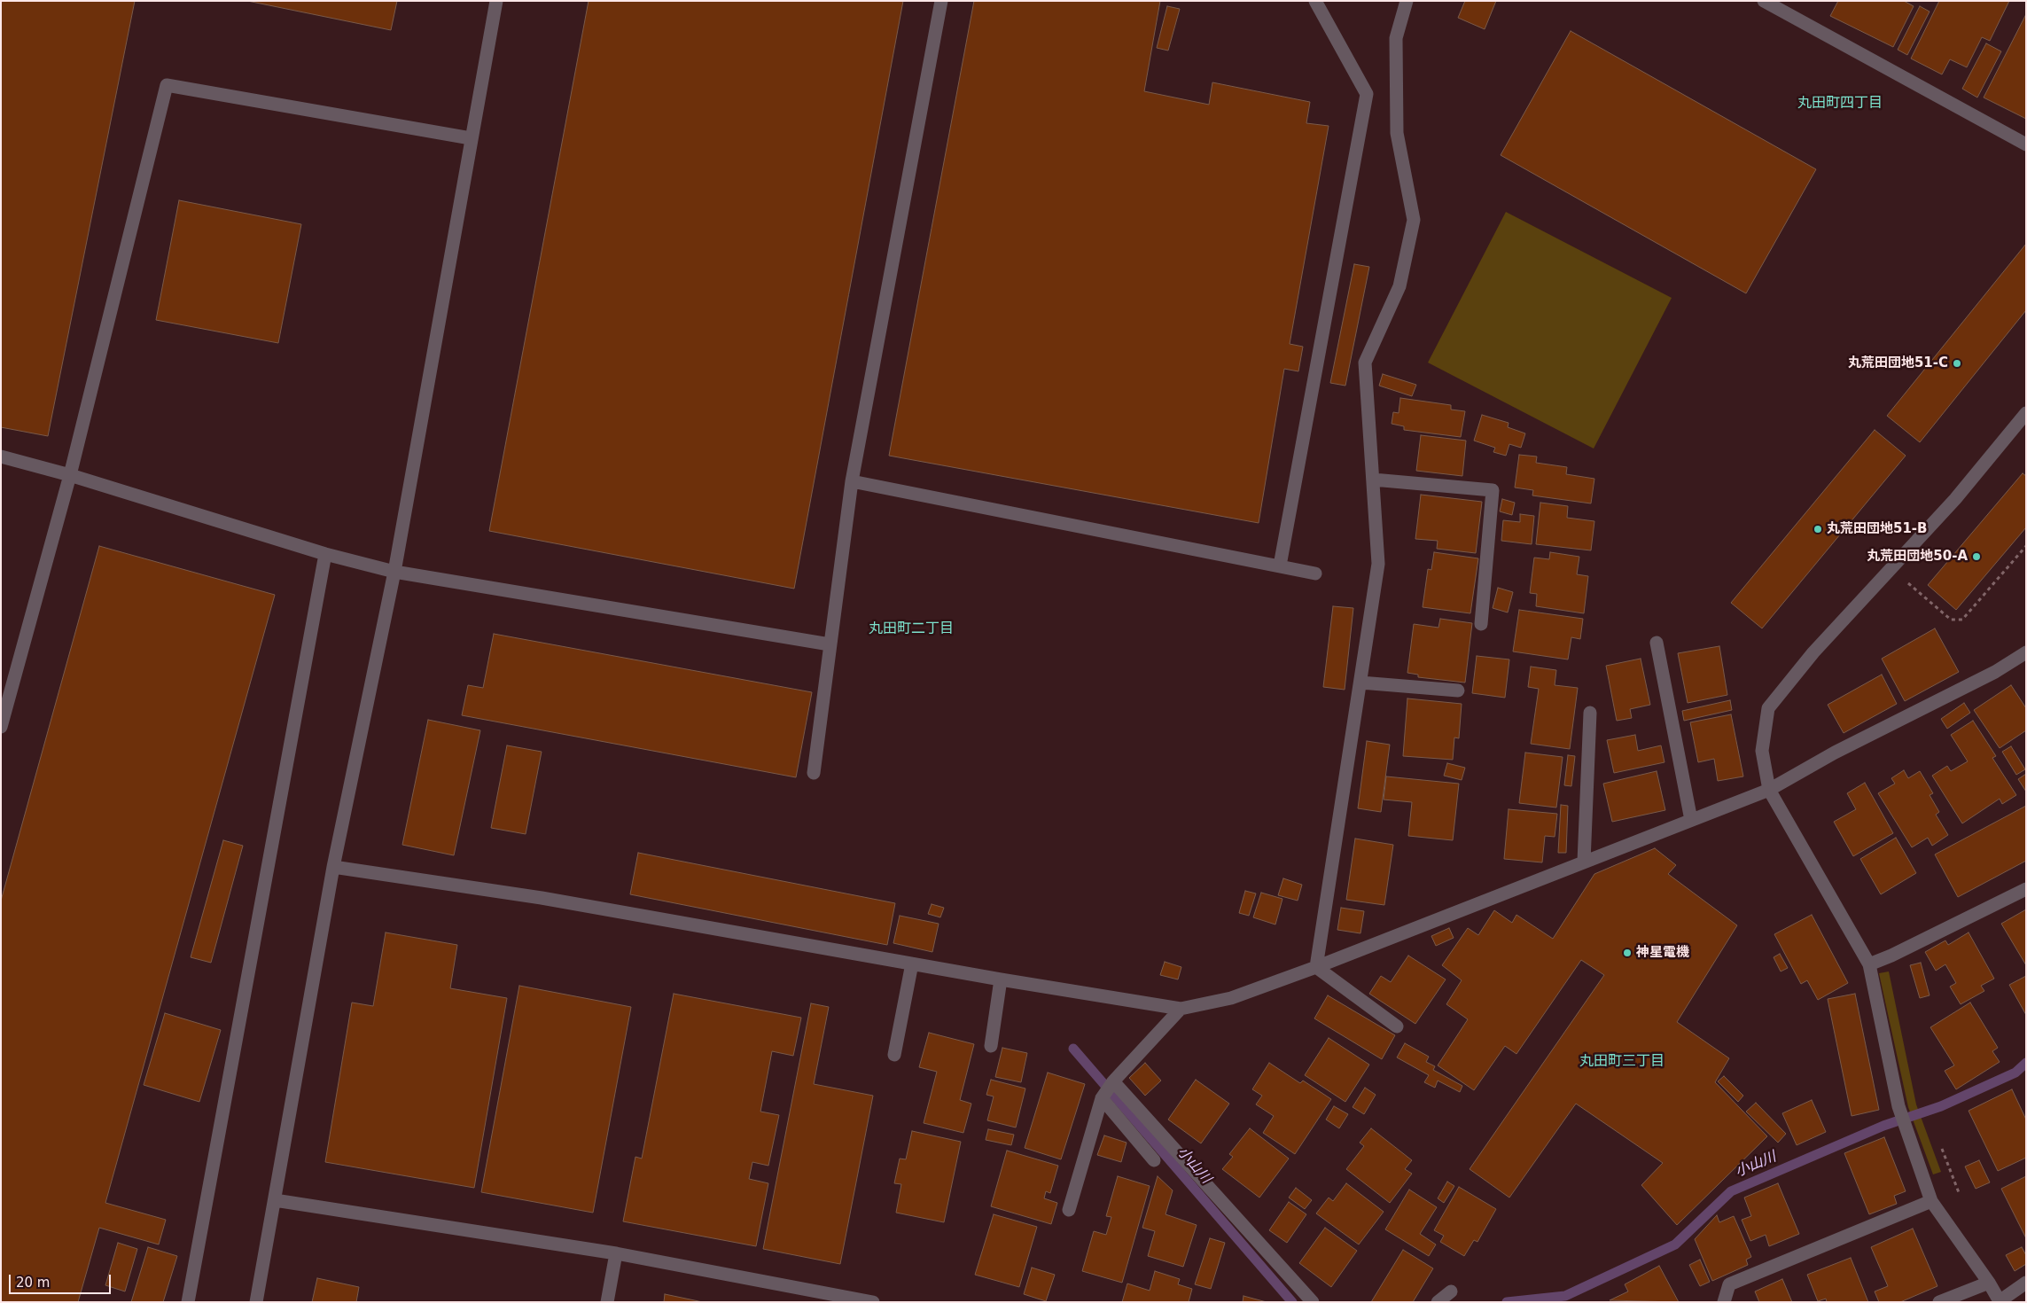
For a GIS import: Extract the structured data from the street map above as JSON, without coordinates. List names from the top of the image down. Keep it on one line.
{"districts":["丸田町四丁目","丸田町二丁目","丸田町三丁目"],"water":["小山川"],"places":["丸荒田団地51-C","丸荒田団地51-B","丸荒田団地50-A","神星電機"],"scale_bar":"20 m"}
